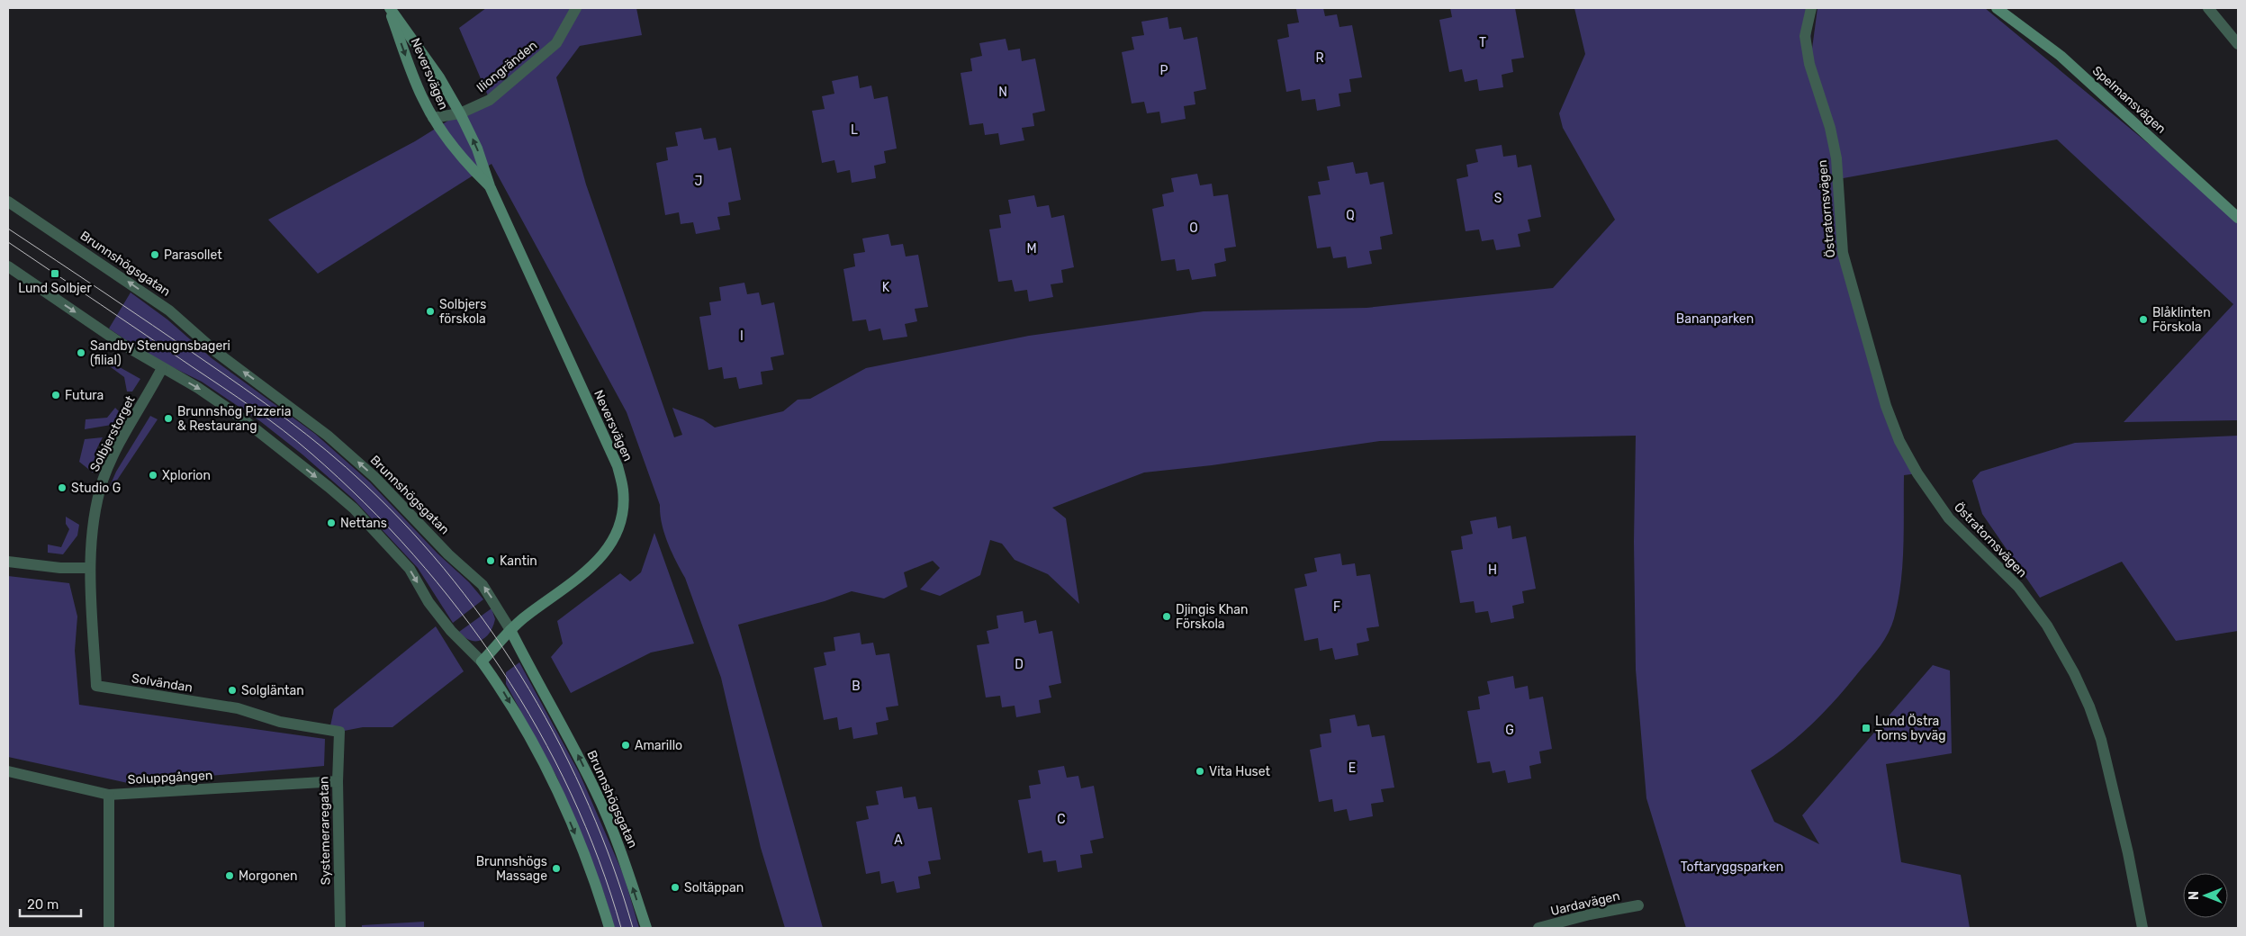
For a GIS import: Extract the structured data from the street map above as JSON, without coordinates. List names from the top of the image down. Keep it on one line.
{"streets":{"street":["Iliongränden","Neversvägen","Spelmansvägen","Östratornsvägen","Brunnshögsgatan","Solbjerstorget","Solvändan","Soluppgången","Systemeraregatan","Uardavägen"]},"crossings":[["Iliongränden","Neversvägen"],["Neversvägen","Brunnshögsgatan"],["Solbjerstorget","Solvändan"],["Solvändan","Systemeraregatan"],["Soluppgången","Systemeraregatan"]],"parks":["T","R","P","N","L","J","S","Q","O","M","K","Bananparken","I","H","F","D","B","G","E","C","A","Toftaryggsparken"],"places":{"other":["Parasollet","Solbjers förskola","Blåklinten Förskola","Sandby Stenugnsbageri (filial)","Futura","Brunnshög Pizzeria & Restaurang","Xplorion","Studio G","Nettans","Kantin","Djingis Khan Förskola","Solgläntan","Amarillo","Vita Huset","Brunnshögs Massage","Morgonen","Soltäppan"],"transit":["Lund Solbjer","Lund Östra Torns byväg"]},"scale_bar":"20 m","north":"left"}
